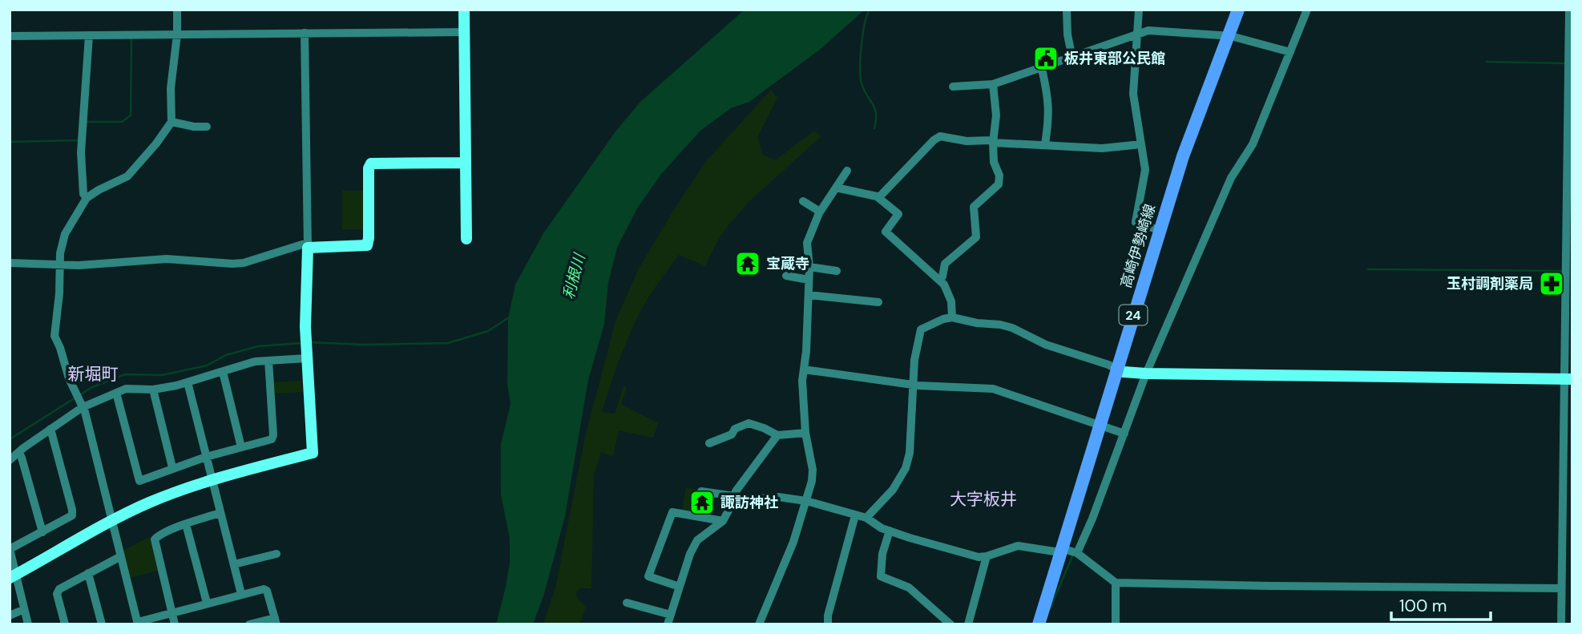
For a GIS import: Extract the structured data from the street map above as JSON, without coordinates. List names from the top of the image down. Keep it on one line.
{"streets":{"main road":["高崎伊勢崎線","24"]},"districts":["新堀町","大字板井"],"water":["利根川"],"places":{"public building":["板井東部公民館"],"temple":["宝蔵寺","諏訪神社"],"pharmacy":["玉村調剤薬局"]},"scale_bar":"100 m"}
